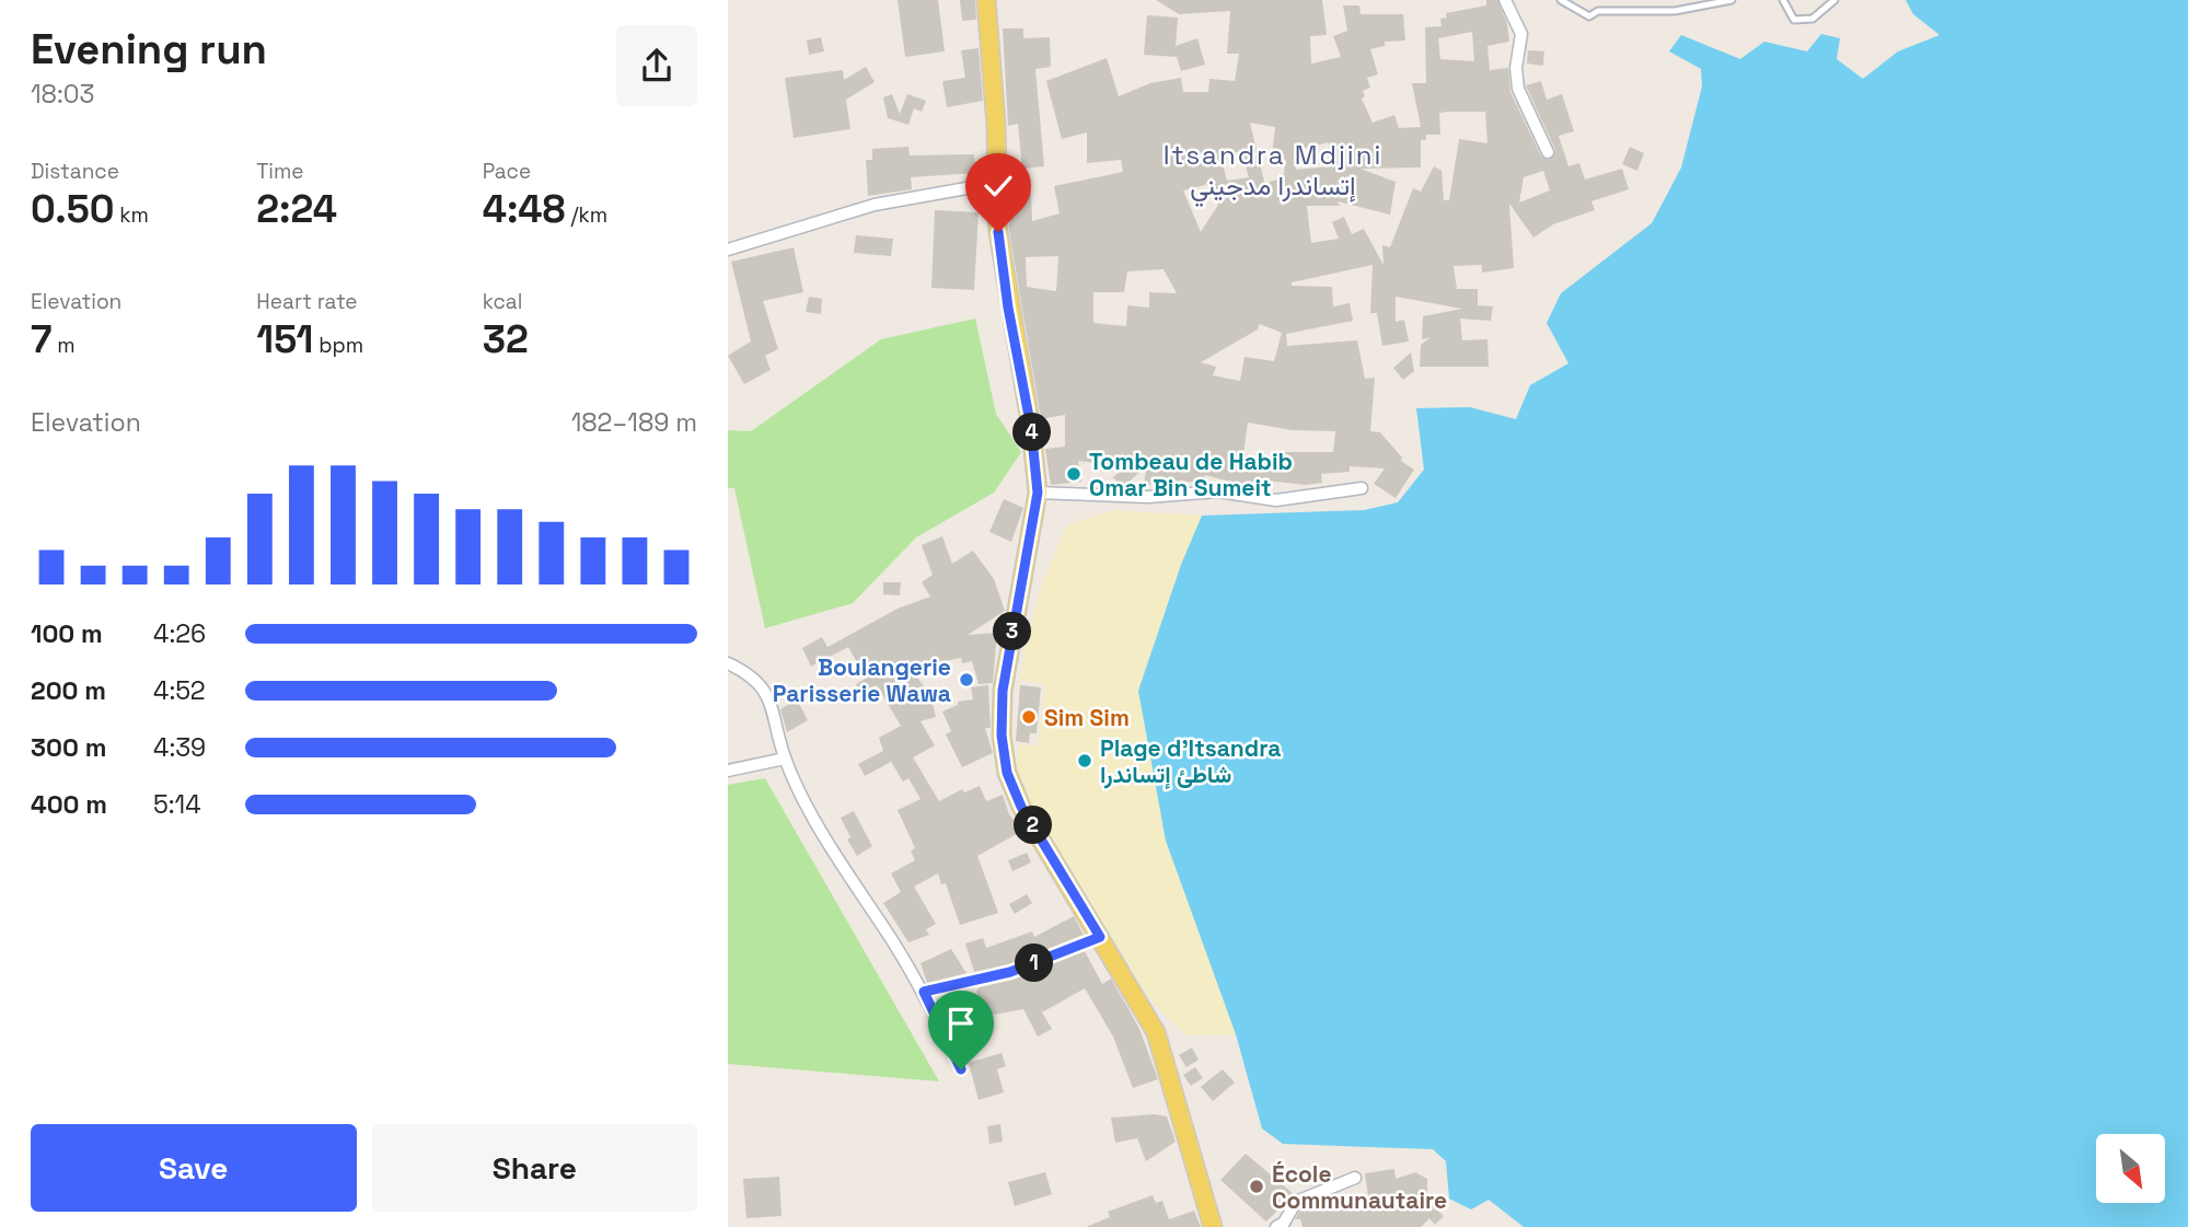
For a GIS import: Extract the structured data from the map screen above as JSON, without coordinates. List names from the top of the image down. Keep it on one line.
{"districts":["Itsandra Mdjini إتساندرا مدجيني"],"places":["Tombeau de Habib Omar Bin Sumeit","Boulangerie Parisserie Wawa","Sim Sim","Plage d'Itsandra شاطئ إتساندرا","École Communautaire"],"north":"bottom right","page":{"heading":["Evening run","18:03"],"stats":[["Distance","0.50 km"],["Time","2:24"],["Pace","4:48 /km"],["Elevation","7 m"],["Heart rate","151 bpm"],["kcal","32"]],"chart":["Elevation","182–189 m"],"pins":["4","3","2","1"],"list":[{"name":"100 m","note":"4:26"},{"name":"200 m","note":"4:52"},{"name":"300 m","note":"4:39"},{"name":"400 m","note":"5:14"}],"buttons":["Save","Share"]}}
